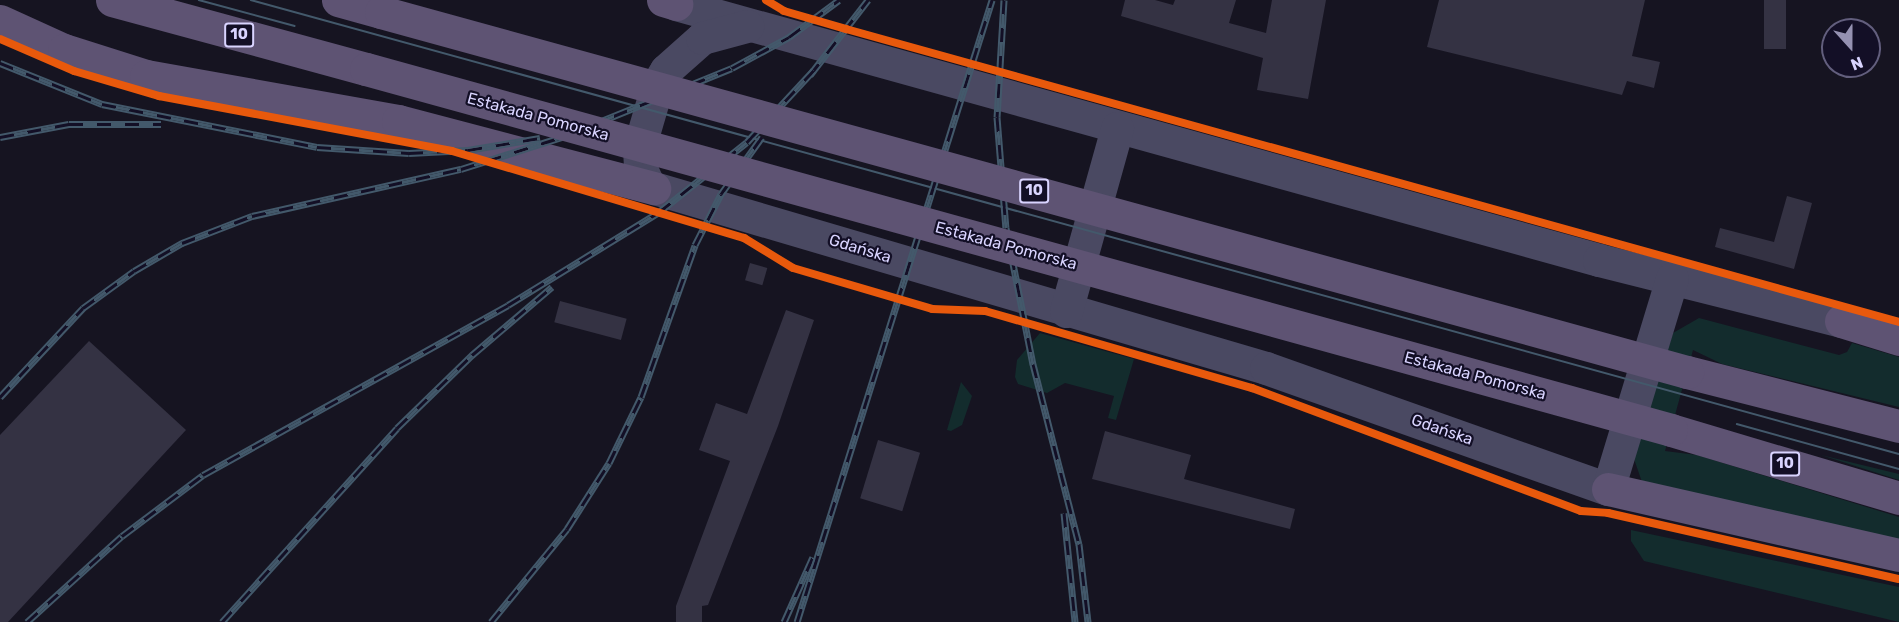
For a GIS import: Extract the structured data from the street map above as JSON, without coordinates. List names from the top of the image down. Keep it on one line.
{"streets":{"main road":["10","Estakada Pomorska"],"street":["Gdańska"]},"north":"bottom"}
